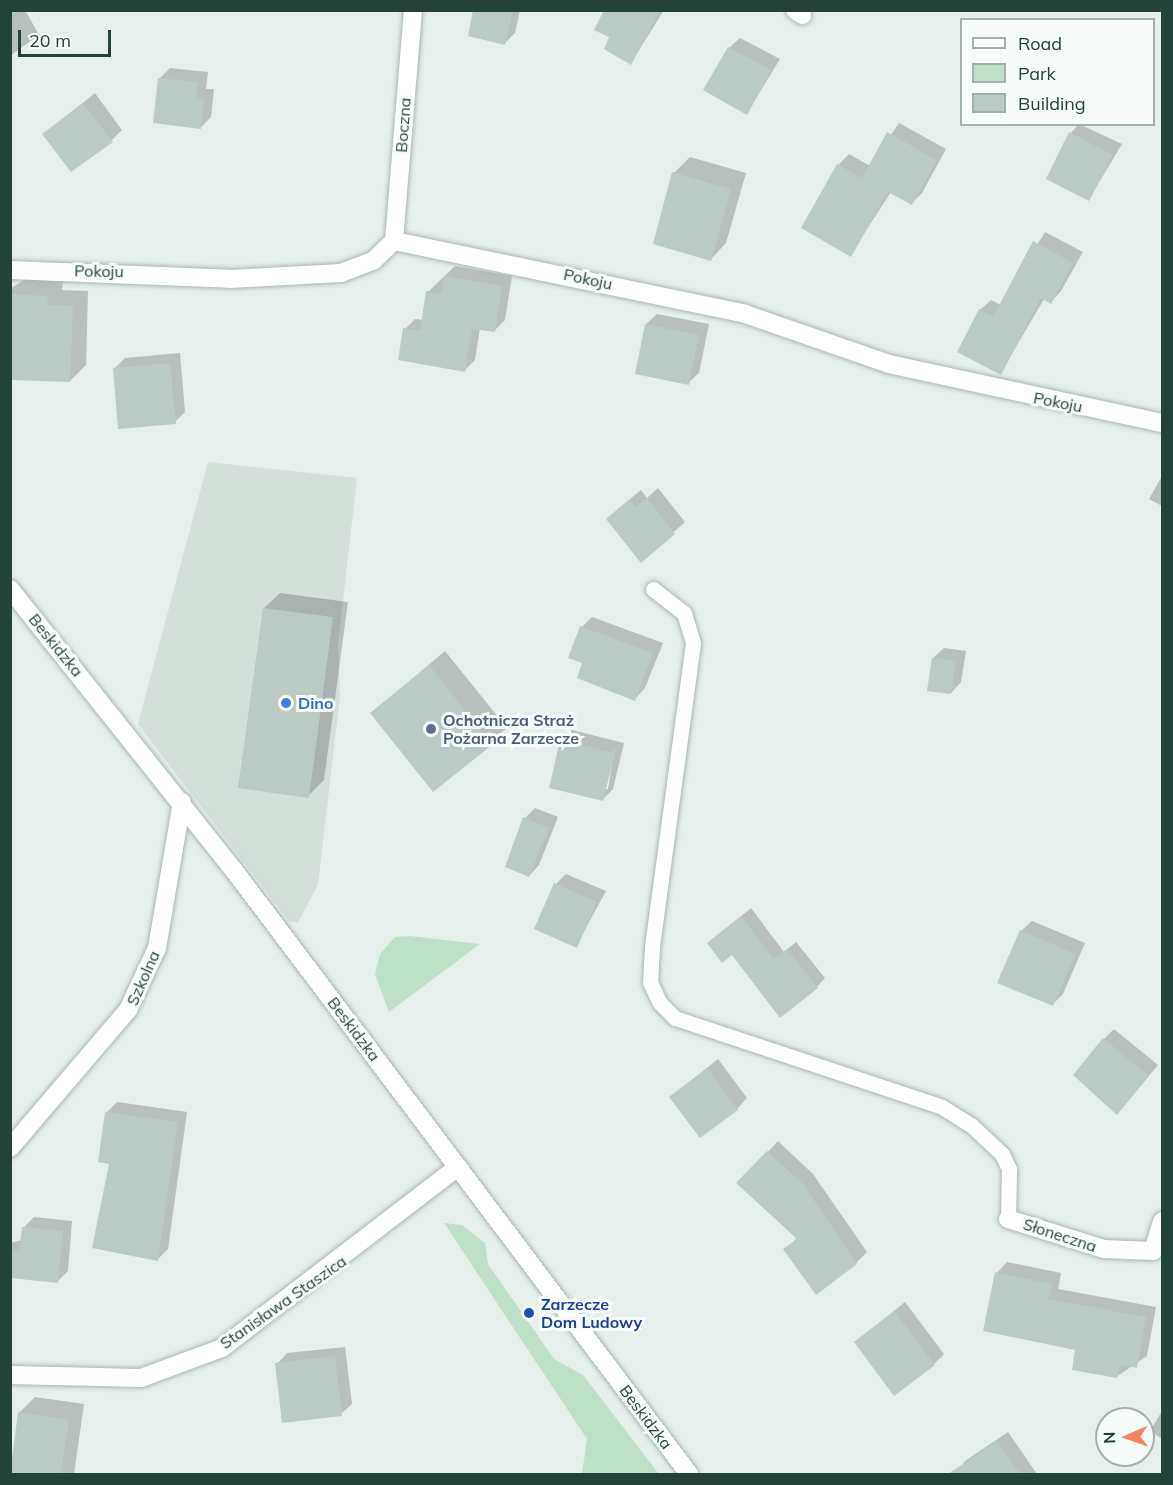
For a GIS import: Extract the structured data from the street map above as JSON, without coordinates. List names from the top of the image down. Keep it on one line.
{"streets":{"street":["Boczna","Pokoju","Beskidzka","Szkolna","Słoneczna","Stanisława Staszica"]},"crossings":[["Boczna","Pokoju"],["Beskidzka","Szkolna"],["Beskidzka","Stanisława Staszica"]],"places":["Dino","Ochotnicza Straż Pożarna Zarzecze","Zarzecze Dom Ludowy"],"legend":["Road","Park","Building"],"scale_bar":"20 m","north":"left"}
